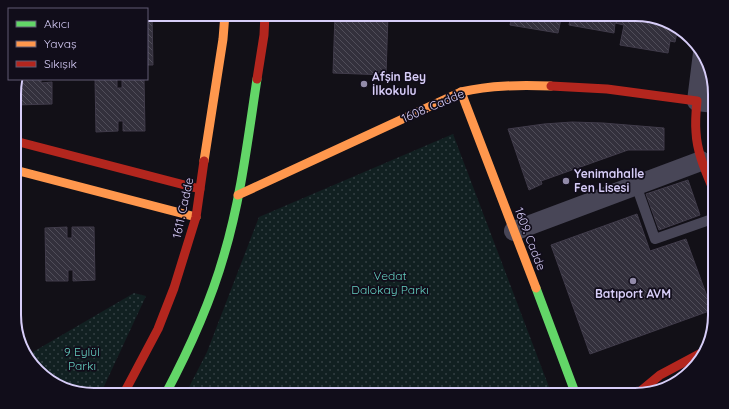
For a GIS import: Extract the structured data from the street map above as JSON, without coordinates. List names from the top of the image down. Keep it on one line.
{"streets":{"street":["1608. Cadde","1611. Cadde","1609. Cadde"]},"crossings":[["1608. Cadde","1609. Cadde"]],"parks":["Vedat Dalokay Parkı","9 Eylül Parkı"],"places":["Afşin Bey İlkokulu","Yenimahalle Fen Lisesi","Batıport AVM"],"legend":["Akıcı","Yavaş","Sıkışık"]}
